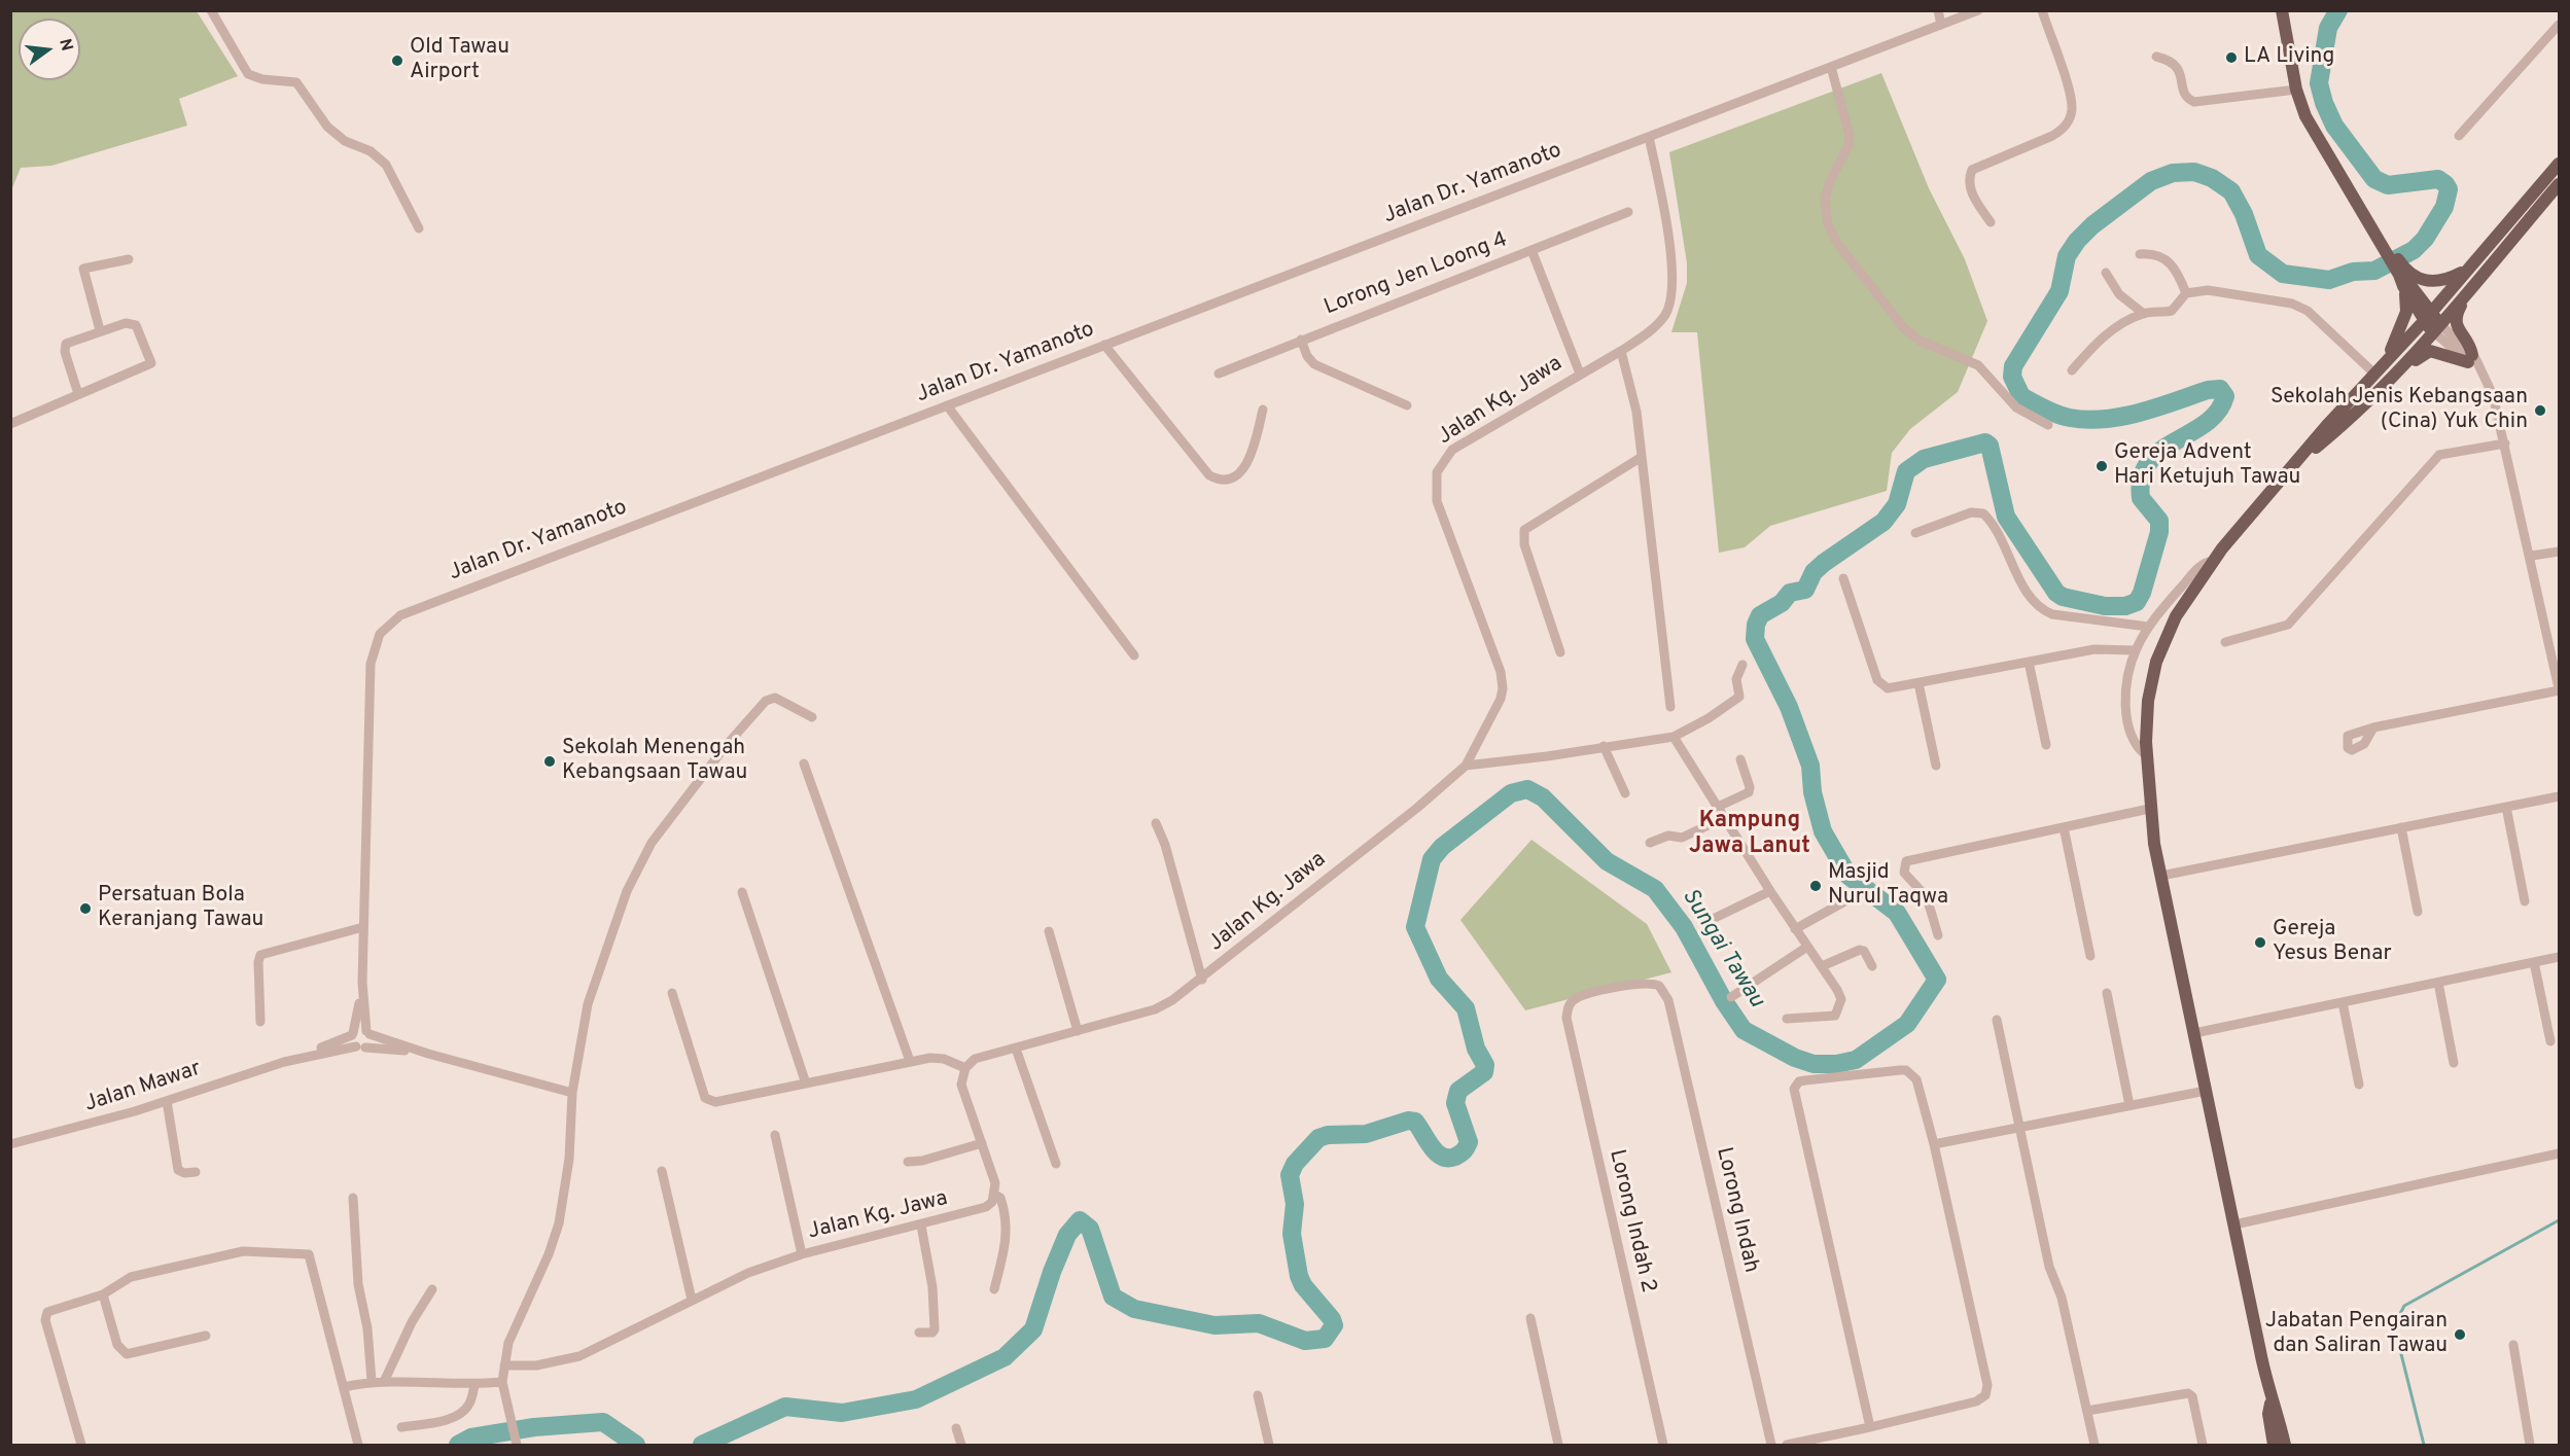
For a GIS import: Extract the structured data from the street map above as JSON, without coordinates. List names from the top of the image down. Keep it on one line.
{"streets":{"street":["Jalan Dr. Yamanoto","Lorong Jen Loong 4","Jalan Kg. Jawa","Jalan Mawar","Lorong Indah","Lorong Indah 2"]},"crossings":[["Jalan Dr. Yamanoto","Jalan Kg. Jawa"],["Lorong Indah","Lorong Indah 2"]],"districts":["Kampung Jawa Lanut"],"water":["Sungai Tawau"],"places":["LA Living","Old Tawau Airport","Sekolah Jenis Kebangsaan (Cina) Yuk Chin","Gereja Advent Hari Ketujuh Tawau","Sekolah Menengah Kebangsaan Tawau","Masjid Nurul Taqwa","Persatuan Bola Keranjang Tawau","Gereja Yesus Benar","Jabatan Pengairan dan Saliran Tawau"],"north":"right"}
